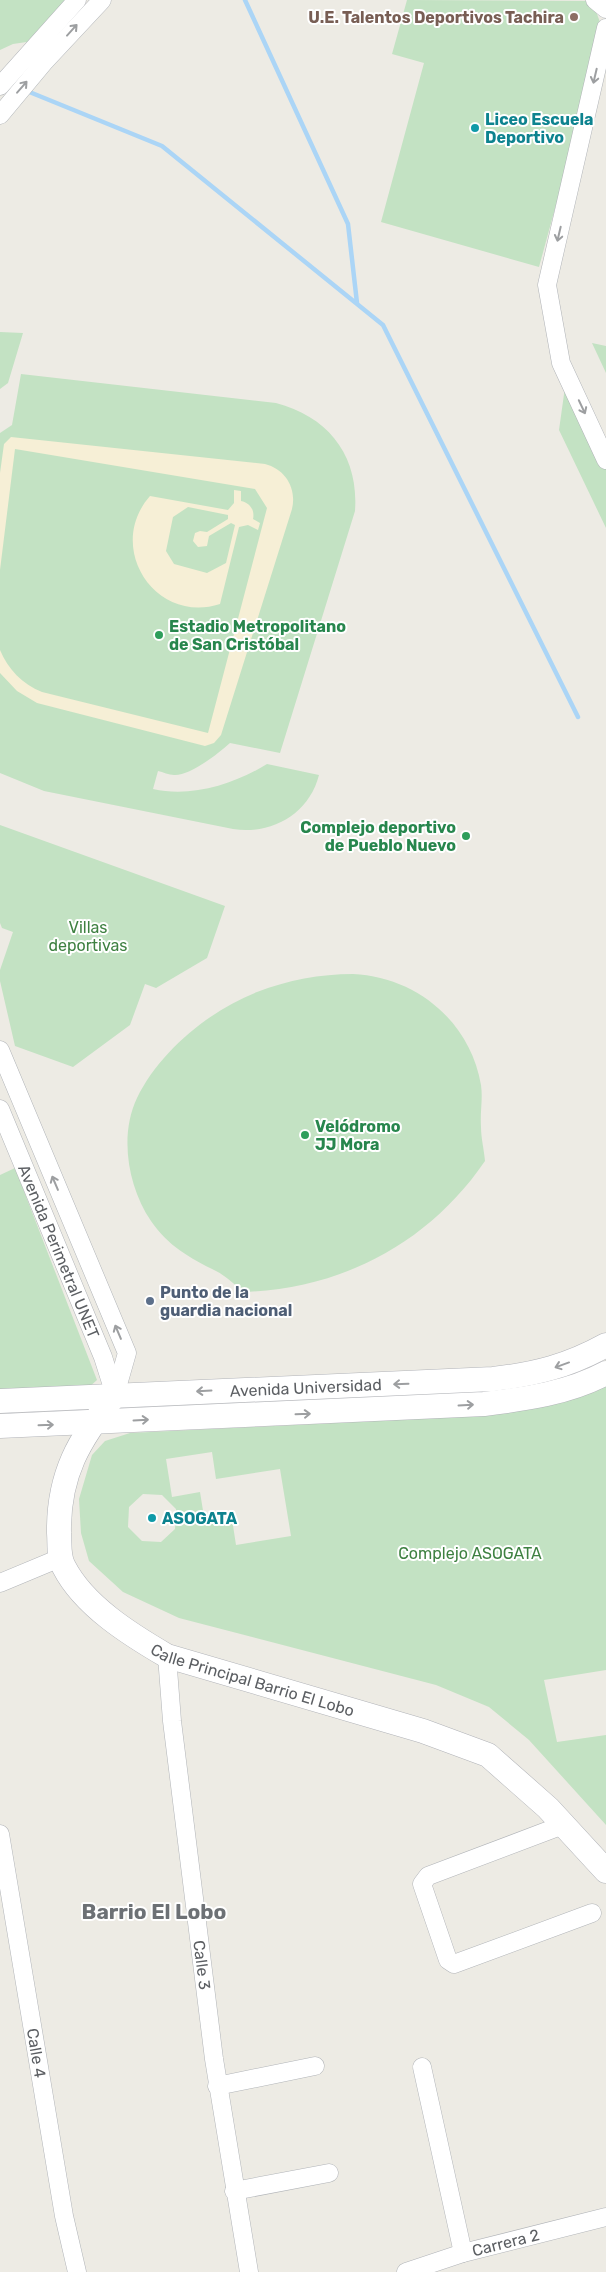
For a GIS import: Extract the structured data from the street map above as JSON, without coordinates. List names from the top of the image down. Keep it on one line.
{"streets":{"street":["Avenida Perimetral UNET","Avenida Universidad","Calle Principal Barrio El Lobo","Calle 3","Calle 4","Carrera 2"]},"crossings":[["Avenida Perimetral UNET","Avenida Universidad"],["Avenida Perimetral UNET","Calle Principal Barrio El Lobo"],["Avenida Universidad","Calle Principal Barrio El Lobo"],["Calle Principal Barrio El Lobo","Calle 3"]],"districts":["Barrio El Lobo"],"parks":["Villas deportivas","Complejo ASOGATA"],"places":["U.E. Talentos Deportivos Tachira","Liceo Escuela Deportivo","Estadio Metropolitano de San Cristóbal","Complejo deportivo de Pueblo Nuevo","Velódromo JJ Mora","Punto de la guardia nacional","ASOGATA"]}
